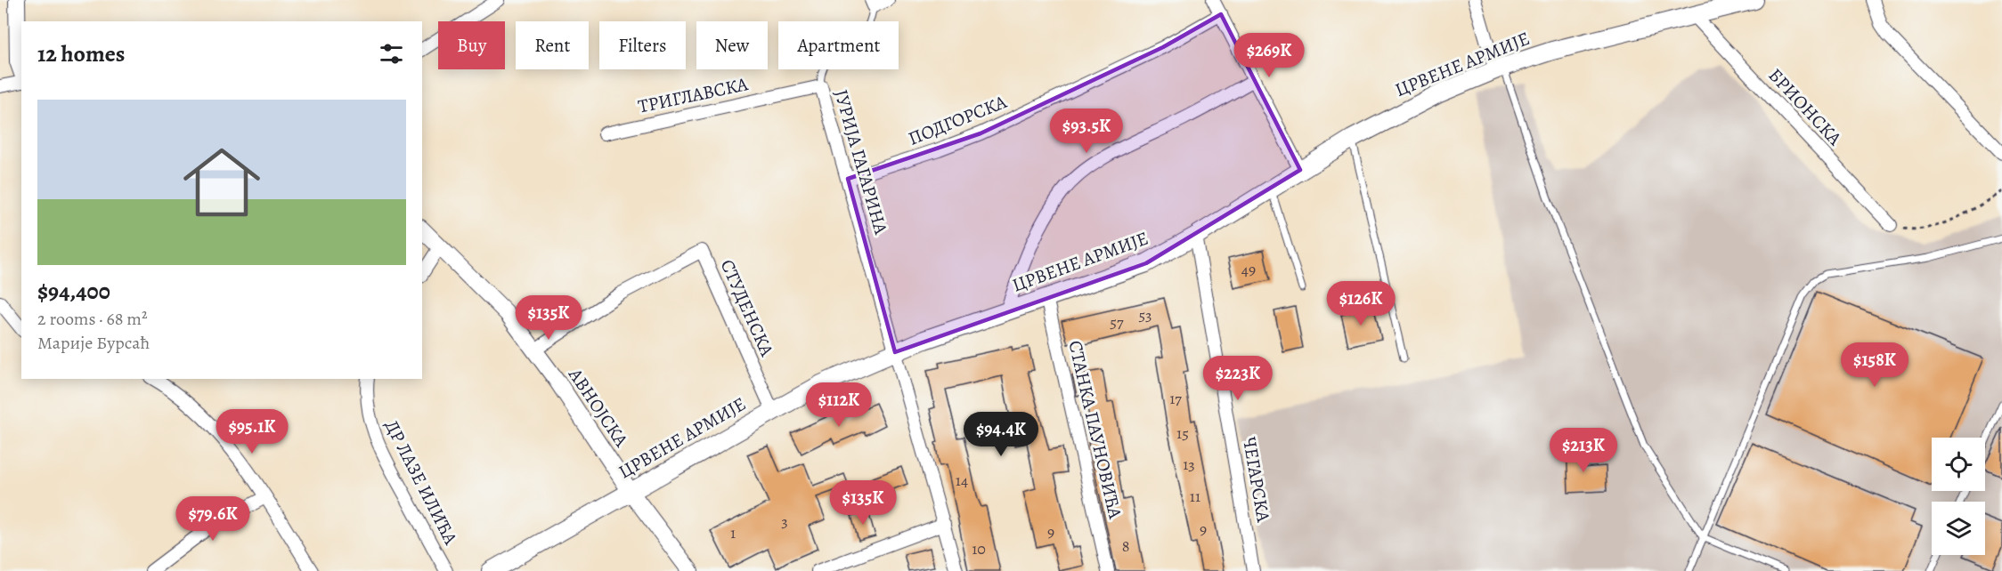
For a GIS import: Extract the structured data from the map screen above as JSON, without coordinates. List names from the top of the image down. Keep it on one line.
{"streets":{"main road":["ЦРВЕНЕ АРМИЈЕ"],"street":["ТРИГЛАВСКА","БРИОНСКА","ПОДГОРСКА","ЈУРИЈА ГАГАРИНА","СТУДЕНСКА","АВНОЈСКА","СТАНКА ПАУНОВИЋА","ЧЕГАРСКА","ДР ЛАЗЕ ИЛИЋА"]},"crossings":[["ЦРВЕНЕ АРМИЈЕ","БРИОНСКА"],["ЦРВЕНЕ АРМИЈЕ","ЈУРИЈА ГАГАРИНА"],["ЦРВЕНЕ АРМИЈЕ","СТУДЕНСКА"],["ЦРВЕНЕ АРМИЈЕ","АВНОЈСКА"],["ЦРВЕНЕ АРМИЈЕ","СТАНКА ПАУНОВИЋА"],["ЦРВЕНЕ АРМИЈЕ","ЧЕГАРСКА"],["ТРИГЛАВСКА","ЈУРИЈА ГАГАРИНА"],["ПОДГОРСКА","ЈУРИЈА ГАГАРИНА"],["СТУДЕНСКА","АВНОЈСКА"]],"house_numbers":["49","53","57","17","15","13","14","11","3","9","9","1","8","10"],"page":{"chip":["Buy","Rent","Filters","New","Apartment"],"heading":"12 homes","price":["$269K","$93.5K","$126K","$135K","$158K","$223K","$112K","$95.1K","$94.4K","$213K","$135K","$79.6K"],"list":[{"name":"$94,400","note":"2 rooms · 68 m² · Марије Бурсаћ"}]}}
